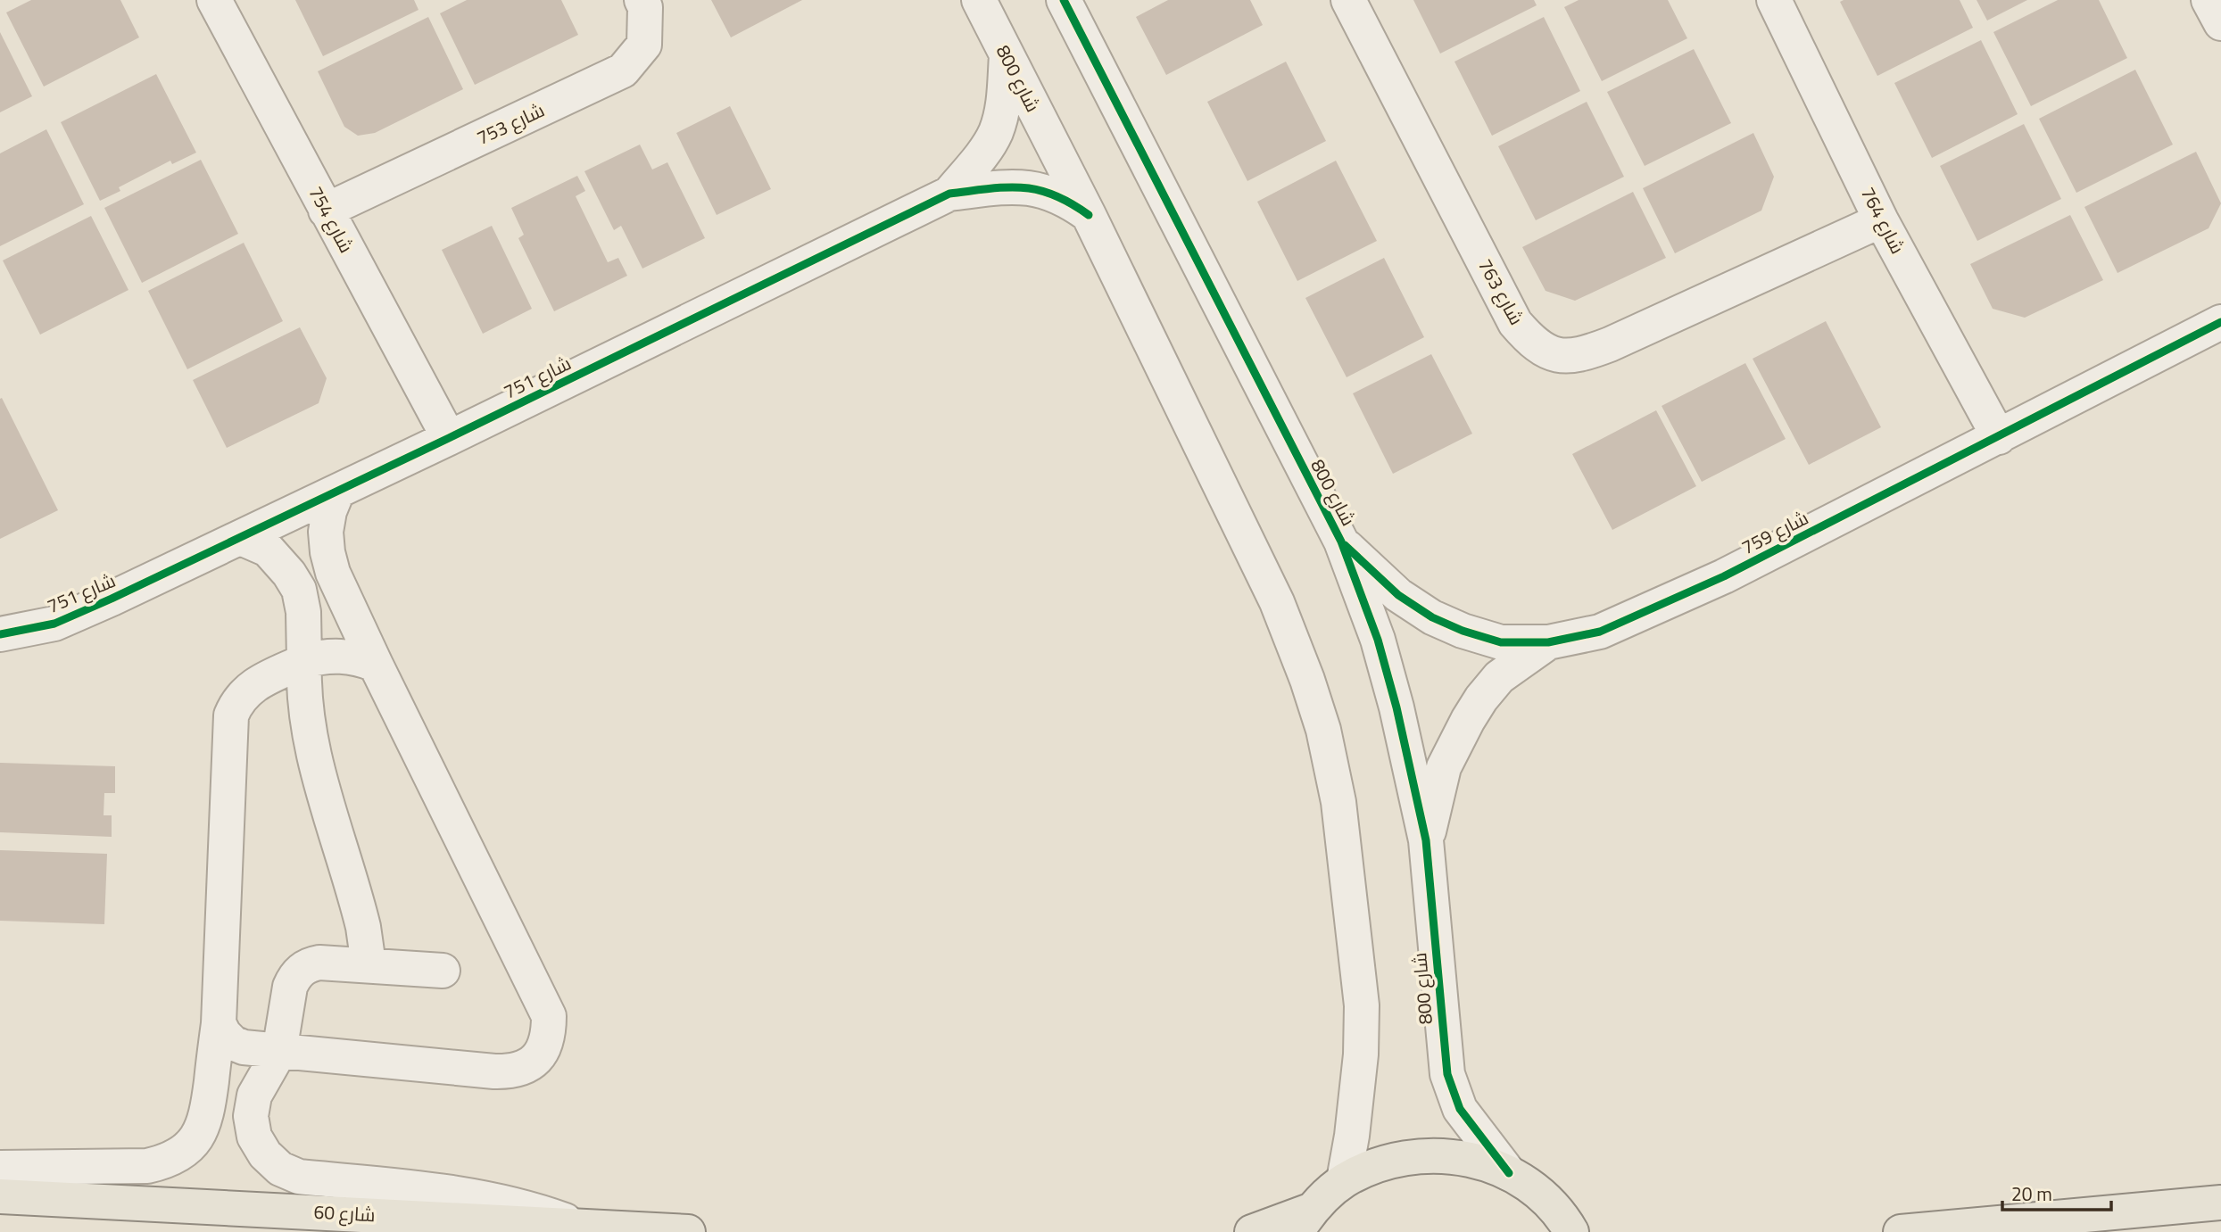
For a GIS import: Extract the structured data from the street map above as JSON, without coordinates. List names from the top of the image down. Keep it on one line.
{"streets":{"main road":["شارع 60"],"street":["شارع 800","شارع 753","شارع 754","شارع 764","شارع 763","شارع 751","شارع 759"]},"crossings":[["شارع 800","شارع 751"],["شارع 800","شارع 759"],["شارع 753","شارع 754"],["شارع 754","شارع 751"],["شارع 764","شارع 763"],["شارع 764","شارع 759"]],"scale_bar":"20 m"}
